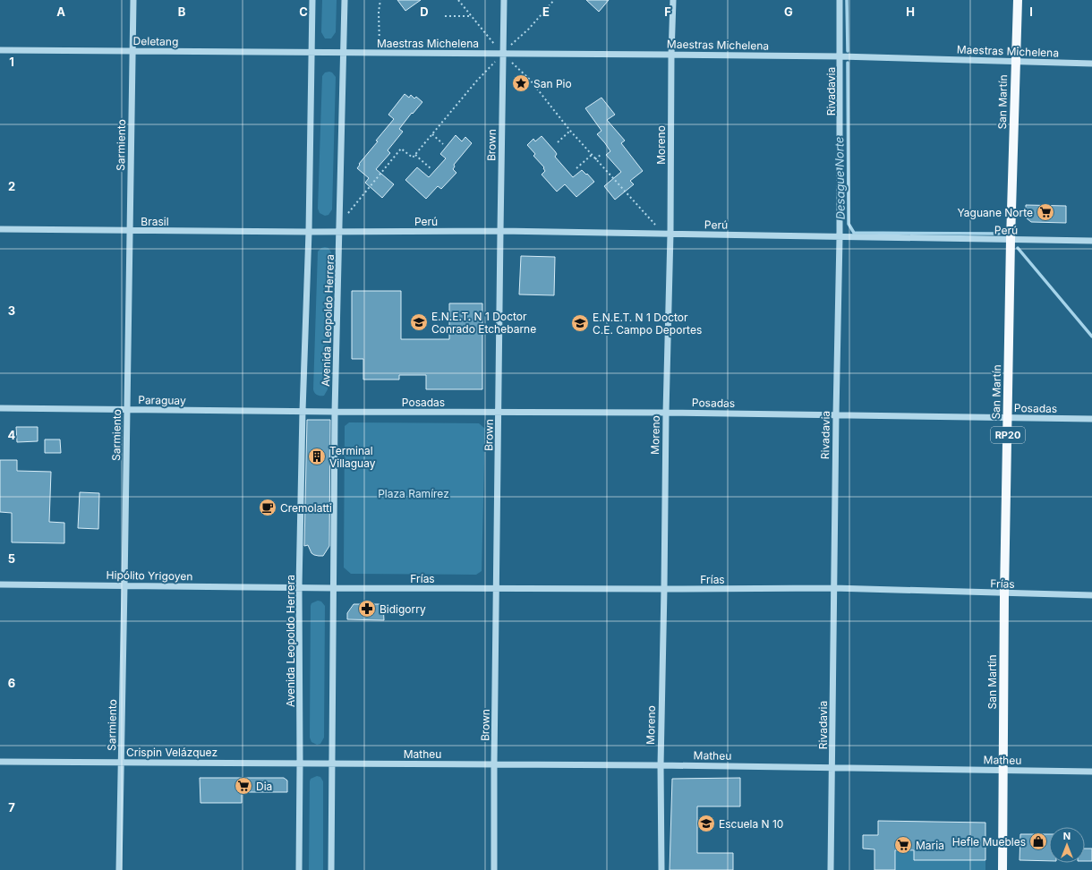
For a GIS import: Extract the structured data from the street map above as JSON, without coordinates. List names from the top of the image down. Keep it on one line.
{"streets":{"main road":["San Martín","RP20"],"street":["Deletang","Maestras Michelena","Rivadavia","Sarmiento","Brown","Moreno","Brasil","Perú","Avenida Leopoldo Herrera","Paraguay","Posadas","Hipólito Yrigoyen","Frías","Crispin Velázquez","Matheu"]},"crossings":[["Deletang","Sarmiento"],["Deletang","Avenida Leopoldo Herrera"],["Maestras Michelena","Rivadavia"],["Maestras Michelena","San Martín"],["Maestras Michelena","Brown"],["Maestras Michelena","Moreno"],["Maestras Michelena","Avenida Leopoldo Herrera"],["Rivadavia","Perú"],["Rivadavia","Posadas"],["Rivadavia","Frías"],["Rivadavia","Matheu"],["San Martín","Perú"],["San Martín","Posadas"],["San Martín","Frías"],["San Martín","Matheu"],["Sarmiento","Brasil"],["Sarmiento","Paraguay"],["Sarmiento","Hipólito Yrigoyen"],["Sarmiento","Crispin Velázquez"],["Brown","Perú"],["Brown","Posadas"],["Brown","Frías"],["Brown","Matheu"],["Moreno","Perú"],["Moreno","Posadas"],["Moreno","Frías"],["Moreno","Matheu"],["Brasil","Avenida Leopoldo Herrera"],["Perú","Avenida Leopoldo Herrera"],["Avenida Leopoldo Herrera","Paraguay"],["Avenida Leopoldo Herrera","Posadas"],["Avenida Leopoldo Herrera","Hipólito Yrigoyen"],["Avenida Leopoldo Herrera","Frías"],["Avenida Leopoldo Herrera","Crispin Velázquez"],["Avenida Leopoldo Herrera","Matheu"],["Hipólito Yrigoyen","Frías"],["Crispin Velázquez","Matheu"]],"water":["Desague Norte"],"parks":["Plaza Ramírez"],"places":{"place":["San Pio"],"supermarket":["Yaguane Norte","Dia","Maria"],"school or university":["E.N.E.T. N 1 Doctor Conrado Etchebarne","E.N.E.T. N 1 Doctor C.E. Campo Deportes","Escuela N 10"],"building":["Terminal Villaguay"],"cafe":["Cremolatti"],"pharmacy":["Bidigorry"],"shop":["Hefle Muebles"]},"north":"top","grid":{"columns":["A","B","C","D","E","F","G","H","I"],"rows":["1","2","3","4","5","6","7"]}}
